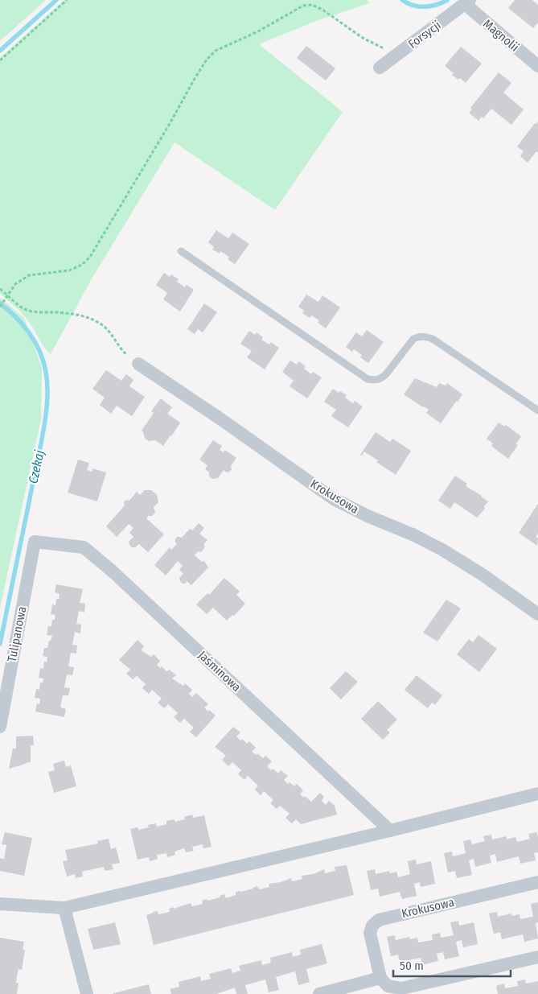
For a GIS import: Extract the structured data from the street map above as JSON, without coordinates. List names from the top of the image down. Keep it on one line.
{"streets":{"street":["Forsycji","Magnolii","Krokusowa","Tulipanowa","Jaśminowa"]},"crossings":[["Forsycji","Magnolii"],["Tulipanowa","Jaśminowa"]],"water":["Czekaj"],"scale_bar":"50 m"}
